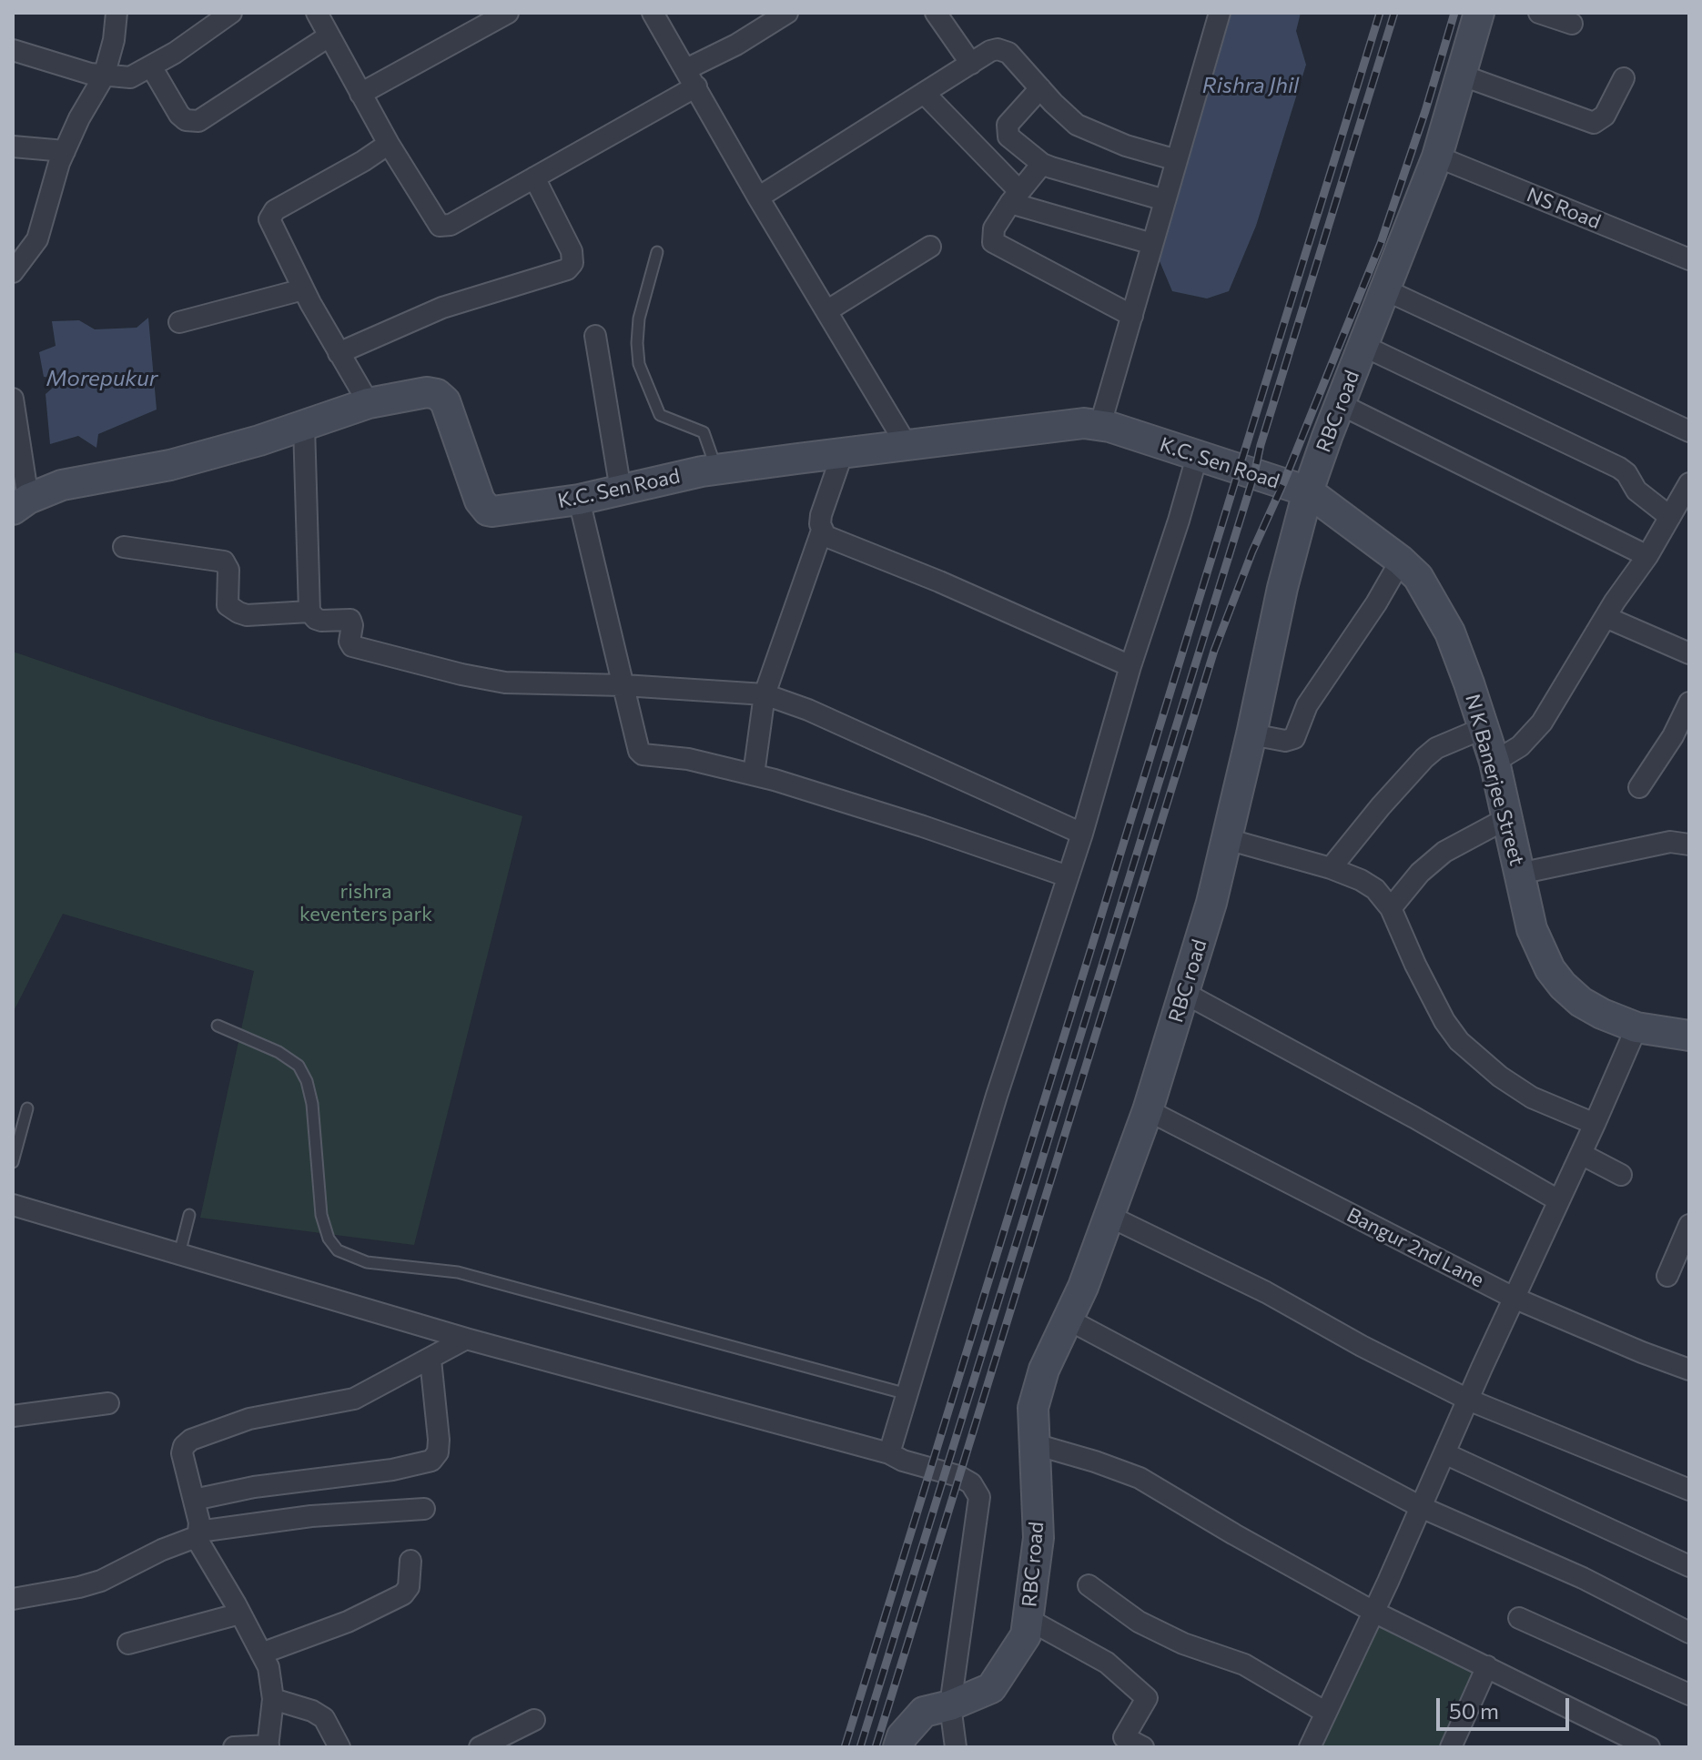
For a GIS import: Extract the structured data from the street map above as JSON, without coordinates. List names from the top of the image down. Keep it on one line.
{"streets":{"street":["NS Road","RBC road","K.C. Sen Road","N K Banerjee Street","Bangur 2nd Lane"]},"crossings":[["NS Road","RBC road"],["RBC road","K.C. Sen Road"],["RBC road","N K Banerjee Street"],["RBC road","Bangur 2nd Lane"],["K.C. Sen Road","N K Banerjee Street"]],"water":["Rishra Jhil","Morepukur"],"parks":["rishra keventers park"],"scale_bar":"50 m"}
